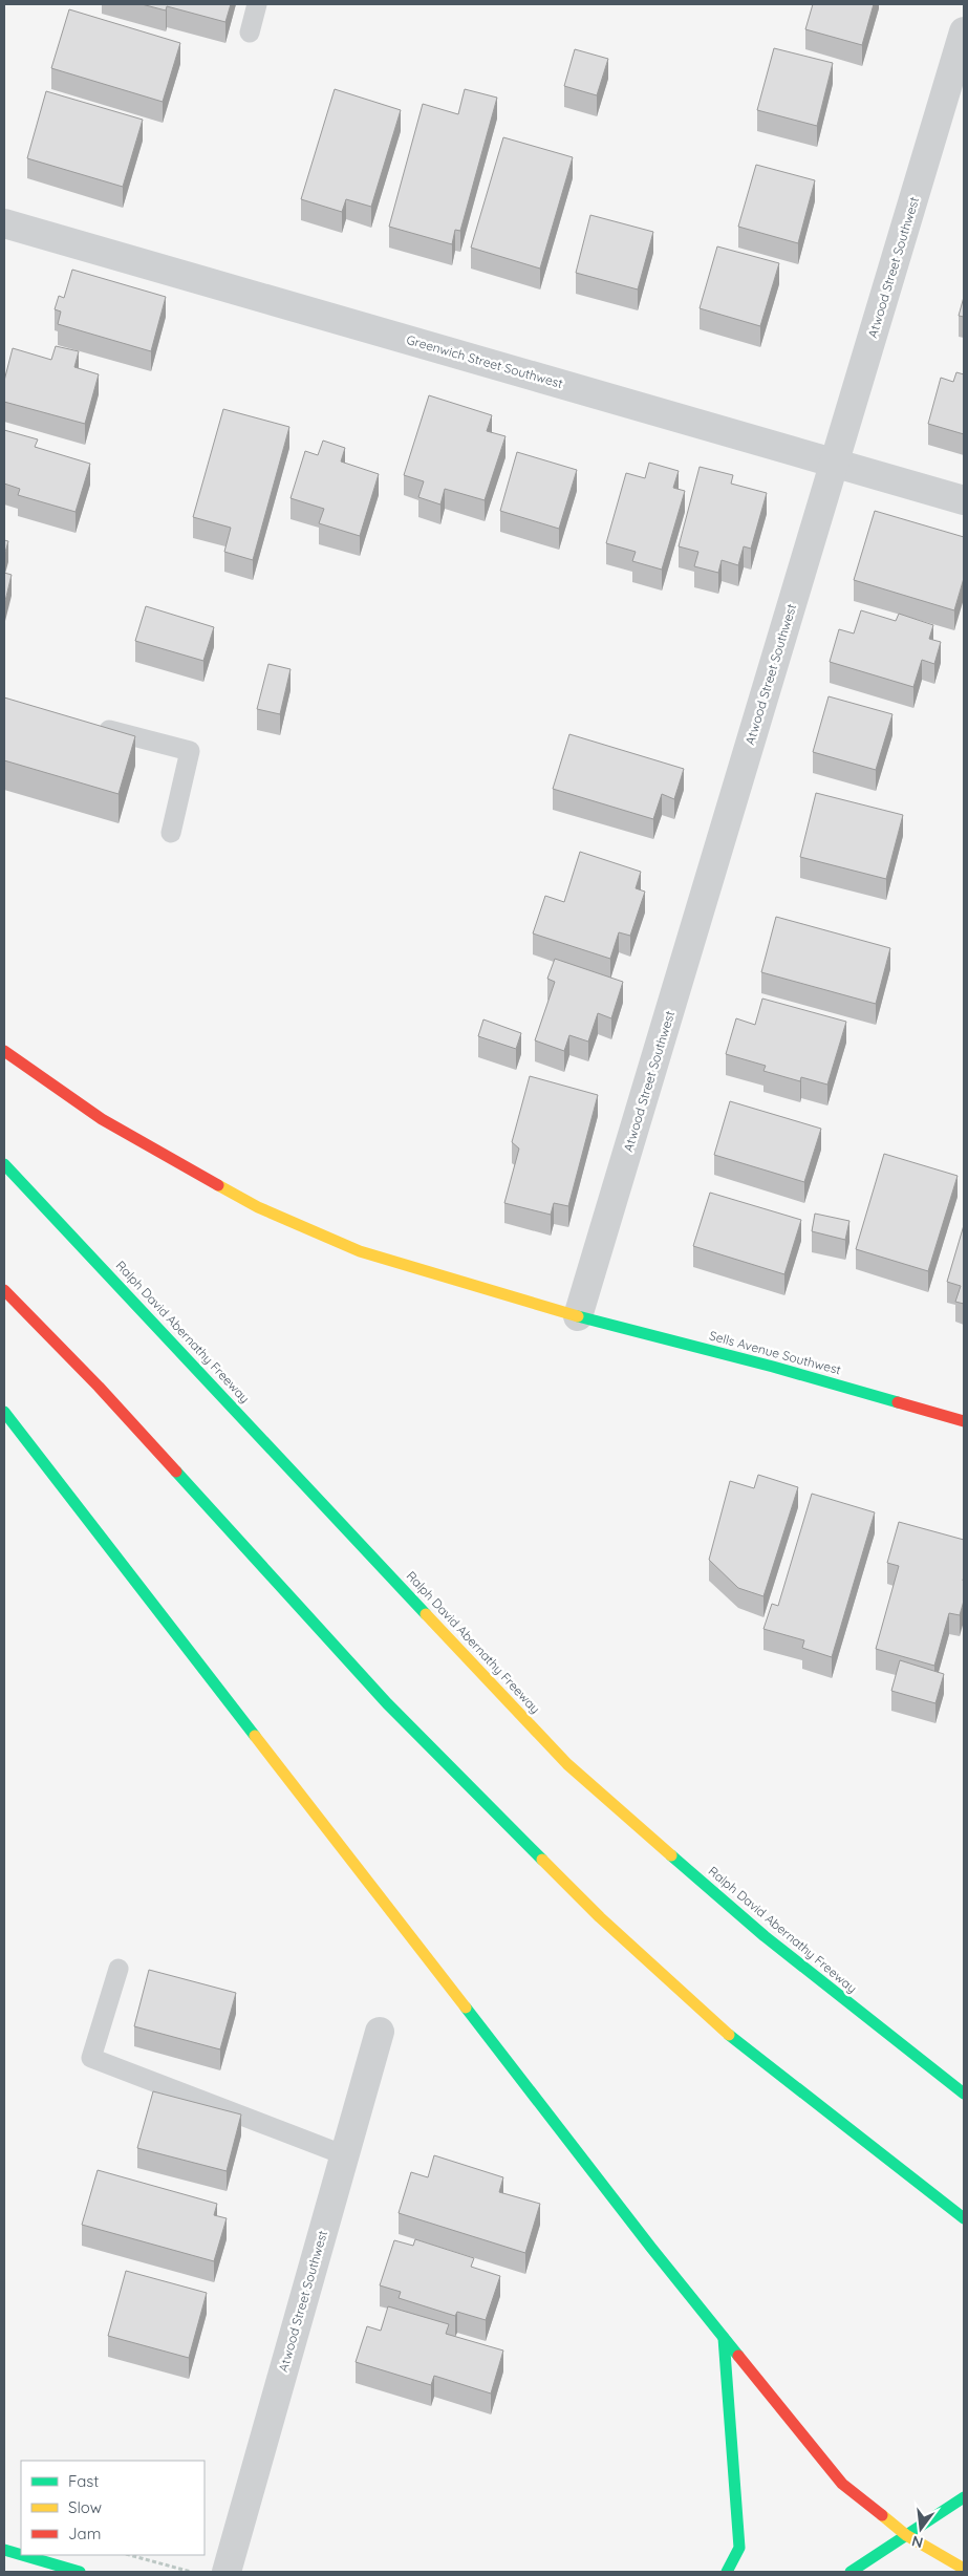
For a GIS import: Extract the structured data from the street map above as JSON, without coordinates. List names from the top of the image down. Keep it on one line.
{"streets":{"main road":["Ralph David Abernathy Freeway","Sells Avenue Southwest"],"street":["Atwood Street Southwest","Greenwich Street Southwest"]},"crossings":[["Atwood Street Southwest","Greenwich Street Southwest"],["Atwood Street Southwest","Sells Avenue Southwest"]],"legend":["Fast","Slow","Jam"],"north":"bottom"}
